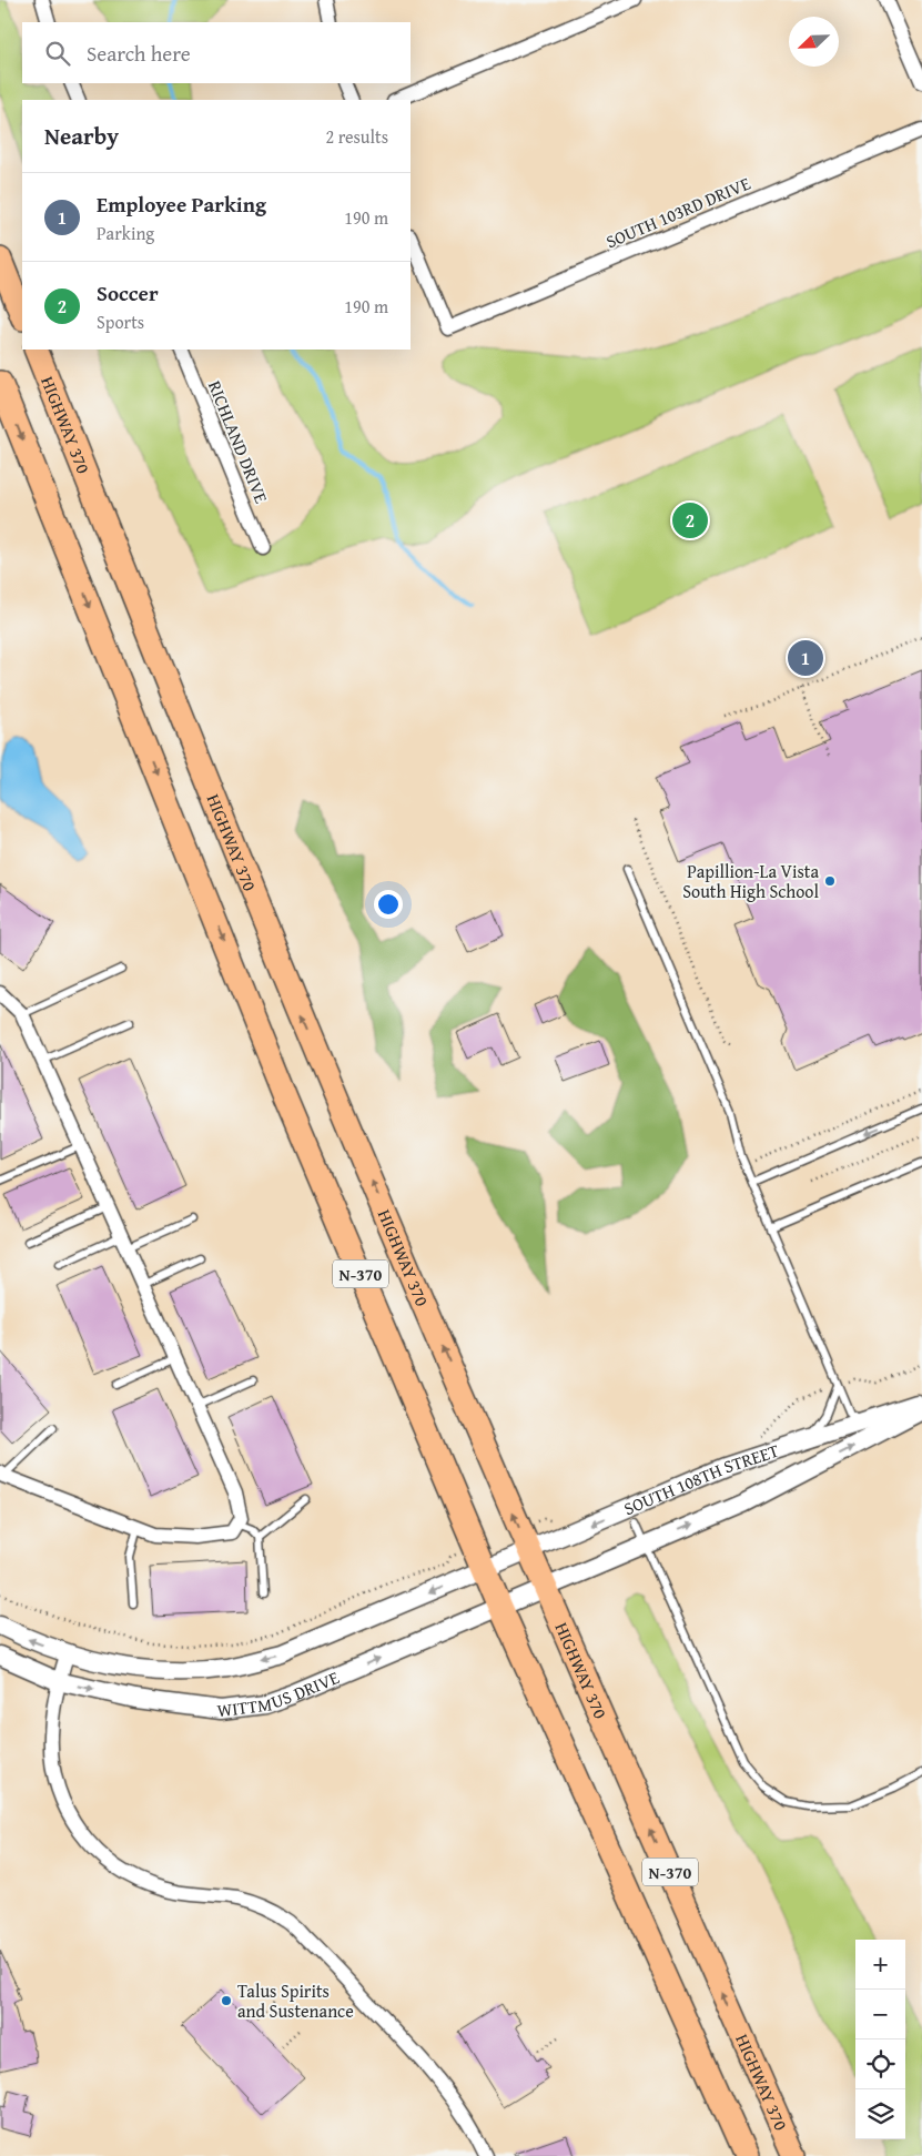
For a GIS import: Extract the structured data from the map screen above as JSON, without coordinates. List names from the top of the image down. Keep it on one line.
{"streets":{"highway":["HIGHWAY 370","N-370"],"street":["SOUTH 103RD DRIVE","RICHLAND DRIVE","SOUTH 108TH STREET","WITTMUS DRIVE"]},"crossings":[["HIGHWAY 370","SOUTH 108TH STREET"],["HIGHWAY 370","WITTMUS DRIVE"],["N-370","SOUTH 108TH STREET"],["N-370","WITTMUS DRIVE"],["SOUTH 108TH STREET","WITTMUS DRIVE"]],"places":["Papillion-La Vista South High School","Talus Spirits and Sustenance"],"north":"bottom left","page":{"search":"Search here","heading":["Nearby","2 results"],"list":[{"mark":"1","name":"Employee Parking","note":"Parking","value":"190 m"},{"mark":"2","name":"Soccer","note":"Sports","value":"190 m"}],"pins":["2","1"],"map_buttons":["+","−"]}}
